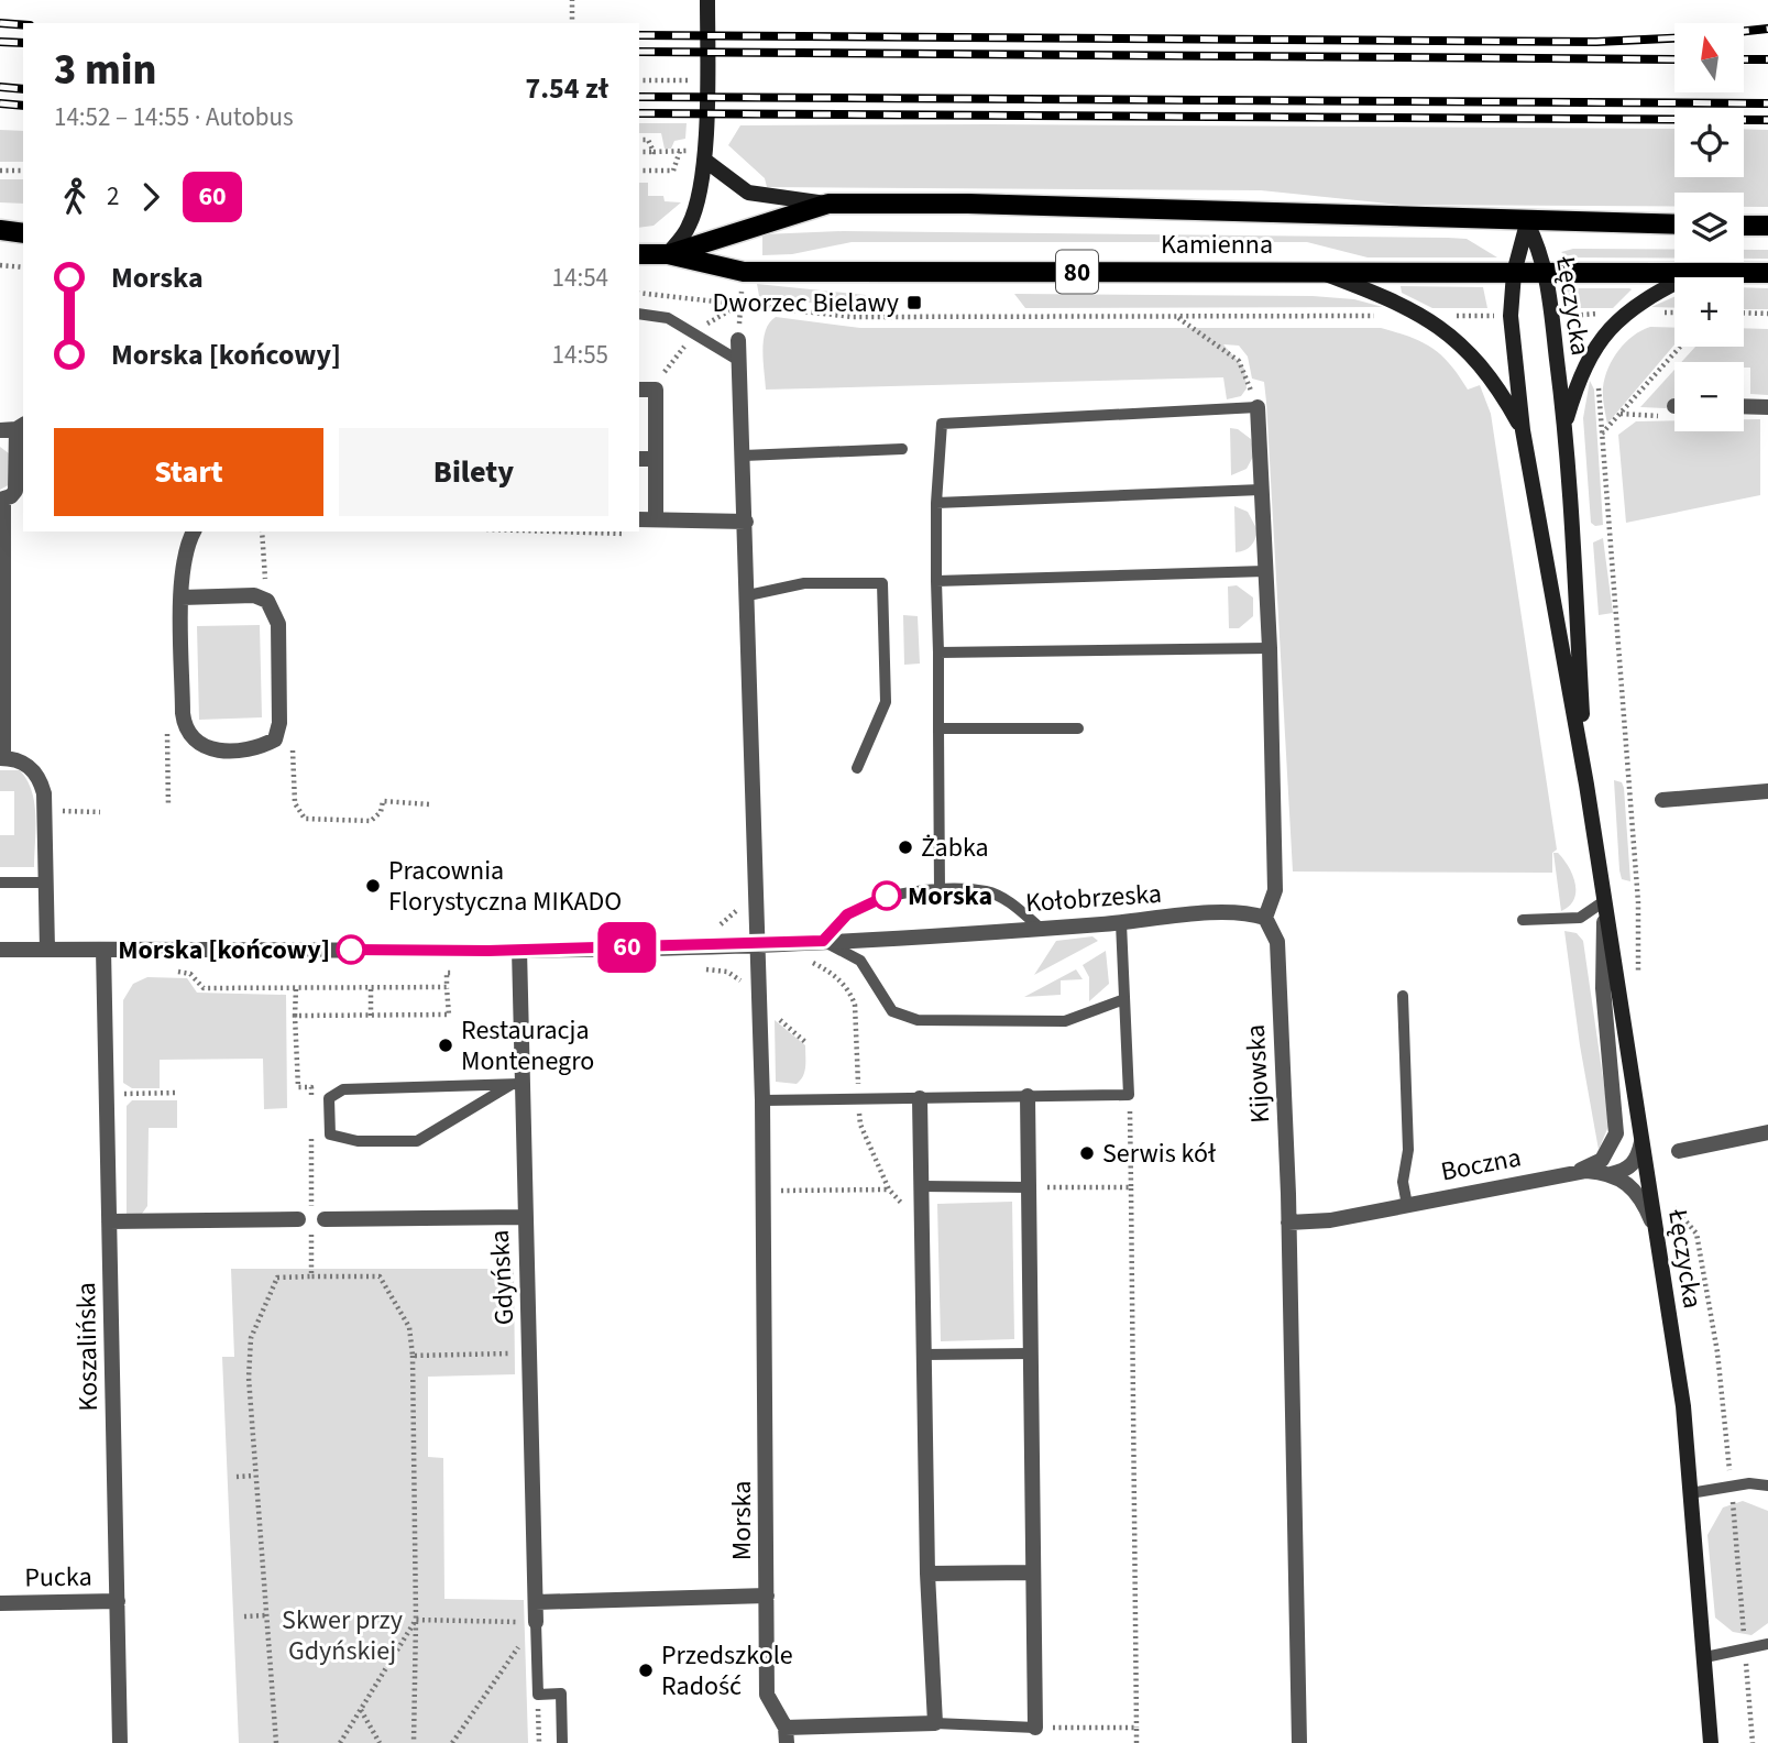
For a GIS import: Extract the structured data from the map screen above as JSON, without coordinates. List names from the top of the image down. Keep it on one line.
{"streets":{"main road":["Kamienna","80"],"street":["Łęczycka","Kołobrzeska","Kijowska","Boczna","Gdyńska","Koszalińska","Morska","Pucka"]},"crossings":[["Kamienna","Łęczycka"],["Kołobrzeska","Kijowska"],["Kołobrzeska","Gdyńska"],["Kołobrzeska","Koszalińska"],["Kołobrzeska","Morska"],["Kijowska","Boczna"],["Koszalińska","Pucka"]],"parks":["Skwer przy Gdyńskiej"],"places":{"transit":["Dworzec Bielawy"],"other":["Żabka","Pracownia Florystyczna MIKADO","Morska","Morska [końcowy]","Restauracja Montenegro","Serwis kół","Przedszkole Radość"]},"lines":["bus line 60"],"north":"top","page":{"on_map":"60","map_buttons":["+","−"],"heading":["3 min","14:52 – 14:55 · Autobus","7.54 zł"],"legs":["2","60"],"list":[{"name":"Morska","value":"14:54"},{"name":"Morska [końcowy]","value":"14:55"}],"buttons":["Start","Bilety"]}}
